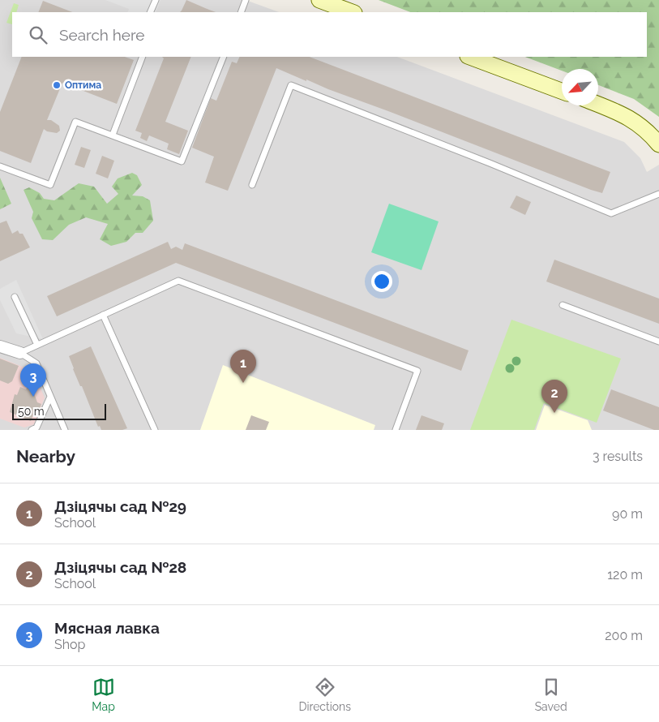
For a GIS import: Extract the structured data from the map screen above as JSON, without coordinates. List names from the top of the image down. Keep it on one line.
{"places":["Оптима"],"scale_bar":"50 m","north":"bottom left","page":{"search":"Search here","pins":["1","3","2"],"scale":"50 m","heading":["Nearby","3 results"],"list":[{"mark":"1","name":"Дзіцячы сад №29","note":"School","value":"90 m"},{"mark":"2","name":"Дзіцячы сад №28","note":"School","value":"120 m"},{"mark":"3","name":"Мясная лавка","note":"Shop","value":"200 m"}],"nav":["Map","Directions","Saved"]}}
